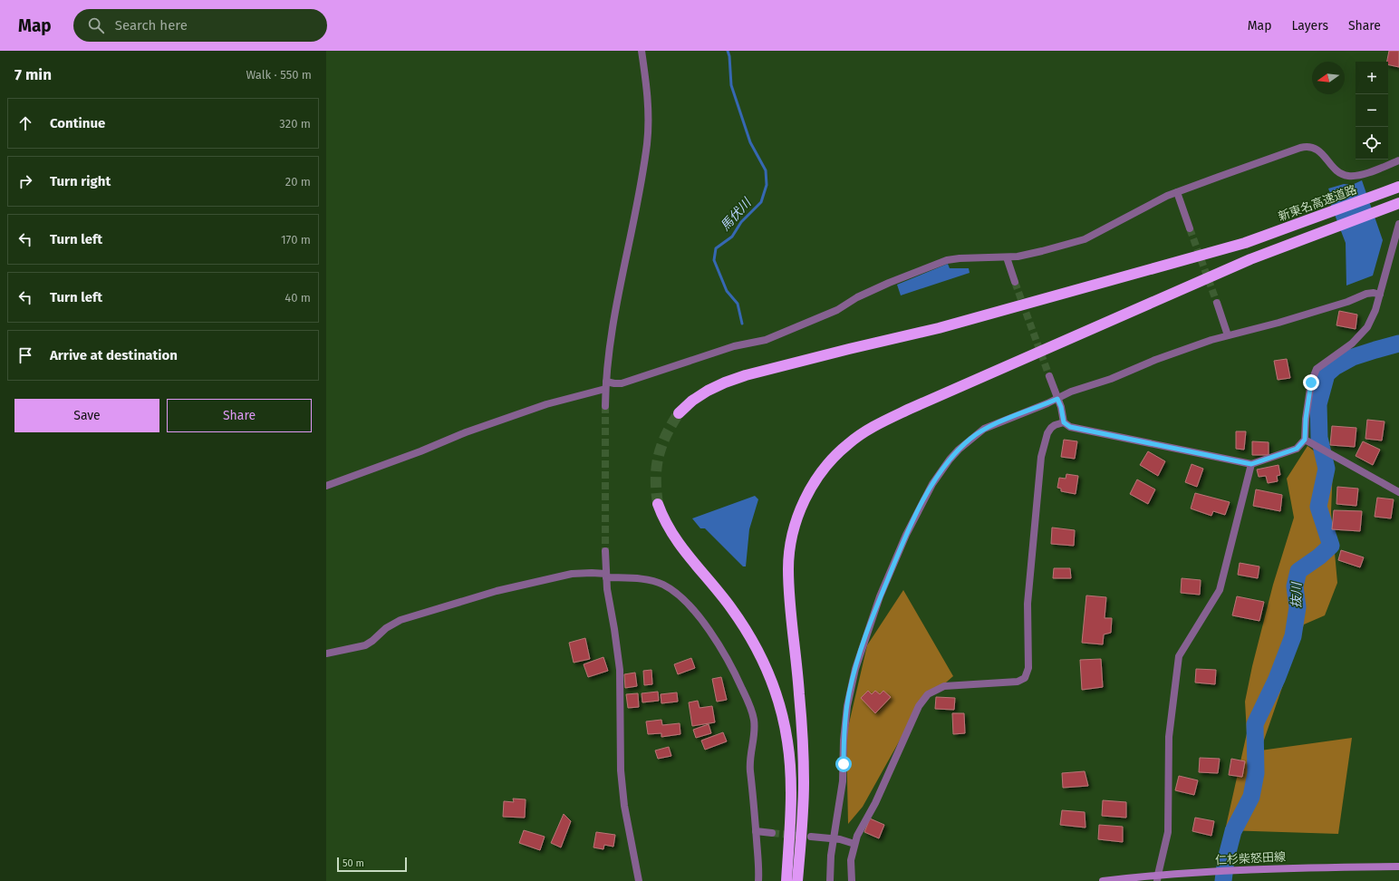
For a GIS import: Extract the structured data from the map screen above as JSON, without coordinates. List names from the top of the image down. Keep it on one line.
{"streets":{"highway":["新東名高速道路"],"main road":["仁杉柴怒田線"]},"water":["馬伏川","抜川"],"scale_bar":"50 m","north":"left","page":{"header":"Map","search":"Search here","nav":["Map","Layers","Share"],"heading":["7 min","Walk · 550 m"],"map_buttons":["+","−"],"list":[["Continue","320 m"],["Turn right","20 m"],["Turn left","170 m"],["Turn left","40 m"],"Arrive at destination"],"buttons":["Save","Share"],"scale":"50 m"}}
